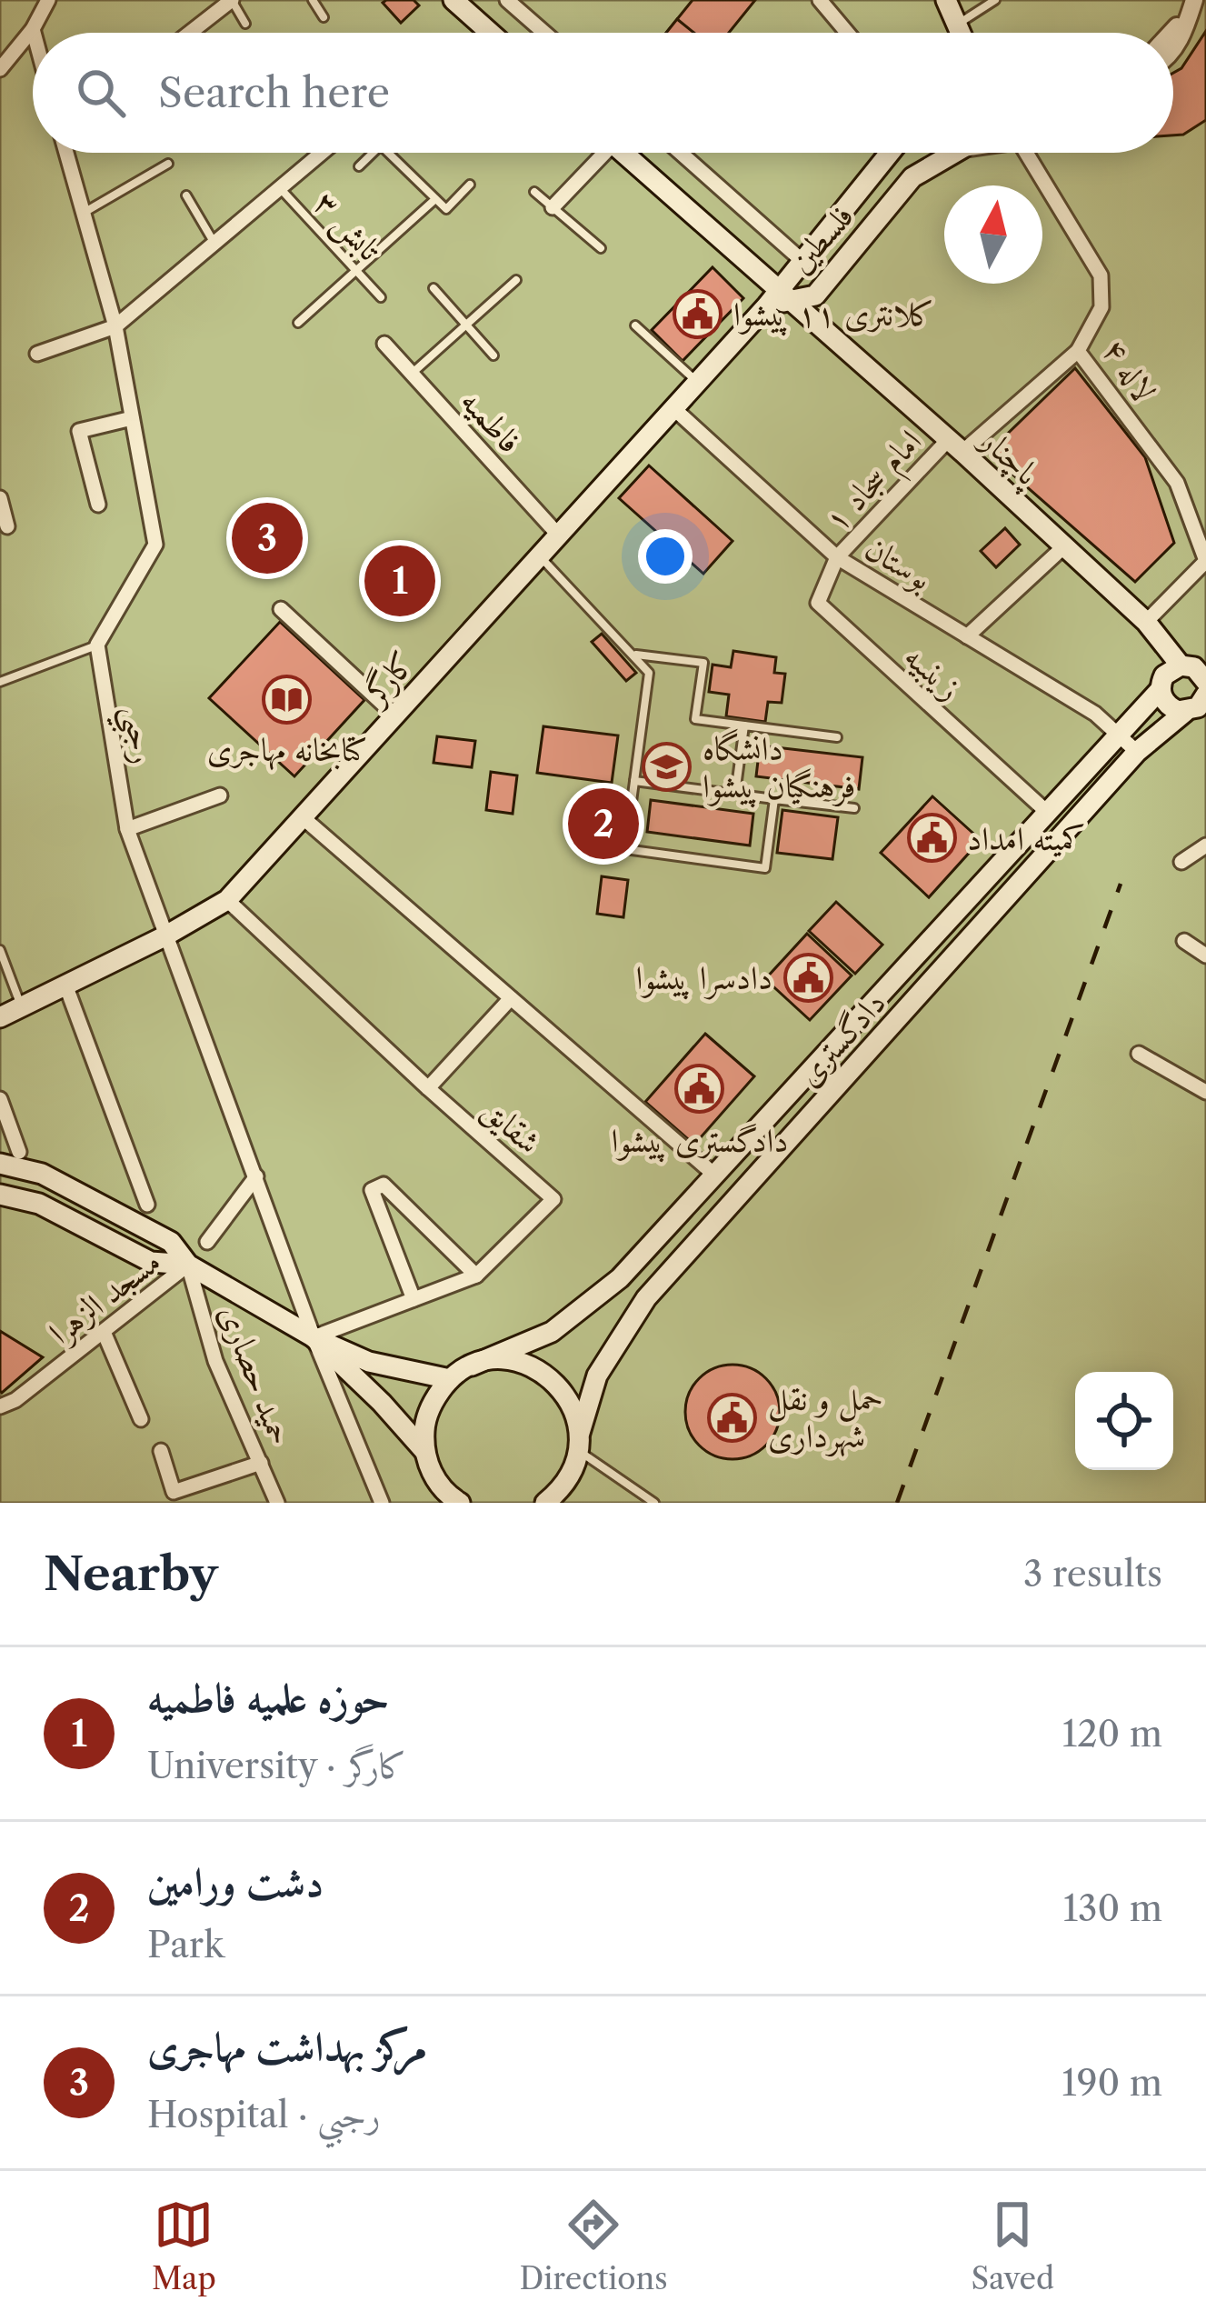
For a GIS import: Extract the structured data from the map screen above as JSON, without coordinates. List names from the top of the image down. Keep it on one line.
{"streets":{"main road":["فلسطین","پاچنار","کارگر","دادگستری"],"street":["لاله ۴","فاطميه","امام سجاد ۱","بوستان","زينبيه","رجبي","شقايق","مسجد الزهرا","حمید حصاری"],"lane":["تابش ۳"]},"crossings":[["فلسطین","پاچنار"],["فلسطین","کارگر"],["لاله ۴","پاچنار"],["فاطميه","کارگر"],["پاچنار","امام سجاد ۱"],["پاچنار","کارگر"],["پاچنار","دادگستری"],["امام سجاد ۱","بوستان"],["امام سجاد ۱","زينبيه"],["بوستان","زينبيه"],["بوستان","کارگر"],["بوستان","دادگستری"],["زينبيه","دادگستری"],["کارگر","رجبي"],["کارگر","شقايق"],["رجبي","شقايق"],["رجبي","حمید حصاری"],["شقايق","حمید حصاری"],["مسجد الزهرا","حمید حصاری"]],"places":{"public building":["کلانتری ۱۱ پیشوا","کمیته امداد","دادسرا پیشوا","دادگستری پیشوا","حمل و نقل شهرداری"],"library":["کتابخانه مهاجری"],"school or university":["دانشگاه فرهنگیان پیشوا"]},"north":"top","page":{"search":"Search here","pins":["3","1","2"],"heading":["Nearby","3 results"],"list":[{"mark":"1","name":"حوزه علمیه فاطمیه","note":"University · کارگر","value":"120 m"},{"mark":"2","name":"دشت ورامین","note":"Park","value":"130 m"},{"mark":"3","name":"مرکز بهداشت مهاجری","note":"Hospital · رجبي","value":"190 m"}],"nav":["Map","Directions","Saved"]}}
